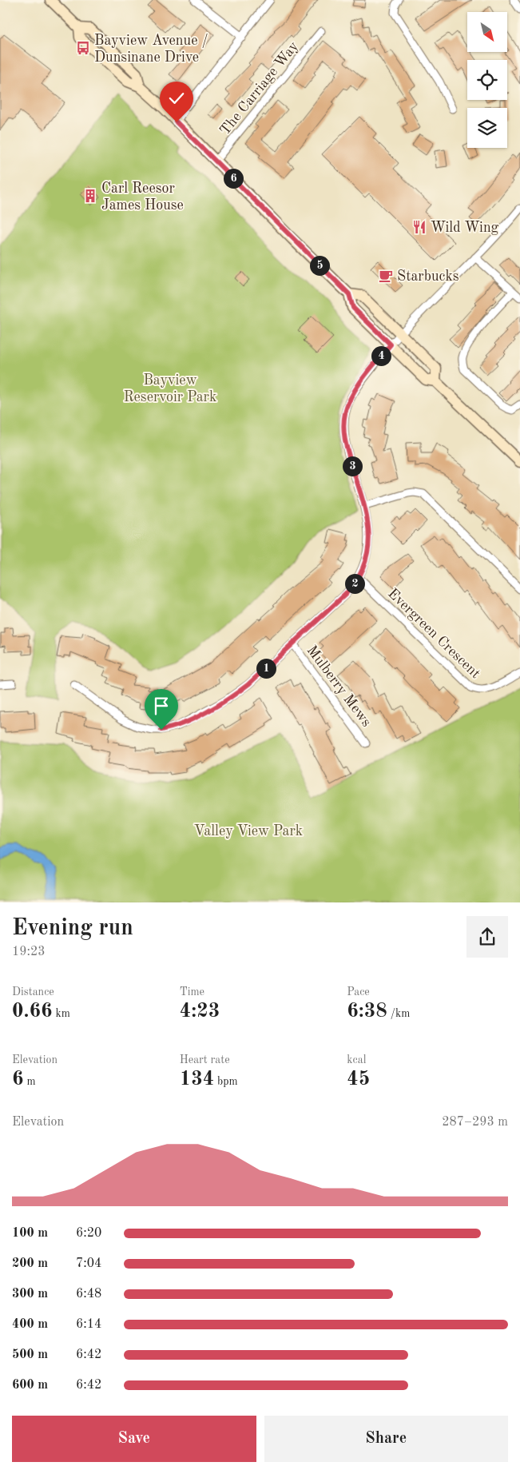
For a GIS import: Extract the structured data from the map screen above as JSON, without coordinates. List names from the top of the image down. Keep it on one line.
{"streets":{"street":["The Carriage Way","Evergreen Crescent","Mulberry Mews"]},"parks":["Bayview Reservoir Park","Valley View Park"],"places":{"bus stop":["Bayview Avenue / Dunsinane Drive"],"building":["Carl Reesor James House"],"restaurant":["Wild Wing"],"cafe":["Starbucks"]},"north":"bottom right","page":{"pins":["6","5","4","3","2","1"],"heading":["Evening run","19:23"],"stats":[["Distance","0.66 km"],["Time","4:23"],["Pace","6:38 /km"],["Elevation","6 m"],["Heart rate","134 bpm"],["kcal","45"]],"chart":["Elevation","287–293 m"],"list":[{"name":"100 m","note":"6:20"},{"name":"200 m","note":"7:04"},{"name":"300 m","note":"6:48"},{"name":"400 m","note":"6:14"},{"name":"500 m","note":"6:42"},{"name":"600 m","note":"6:42"}],"buttons":["Save","Share"]}}
